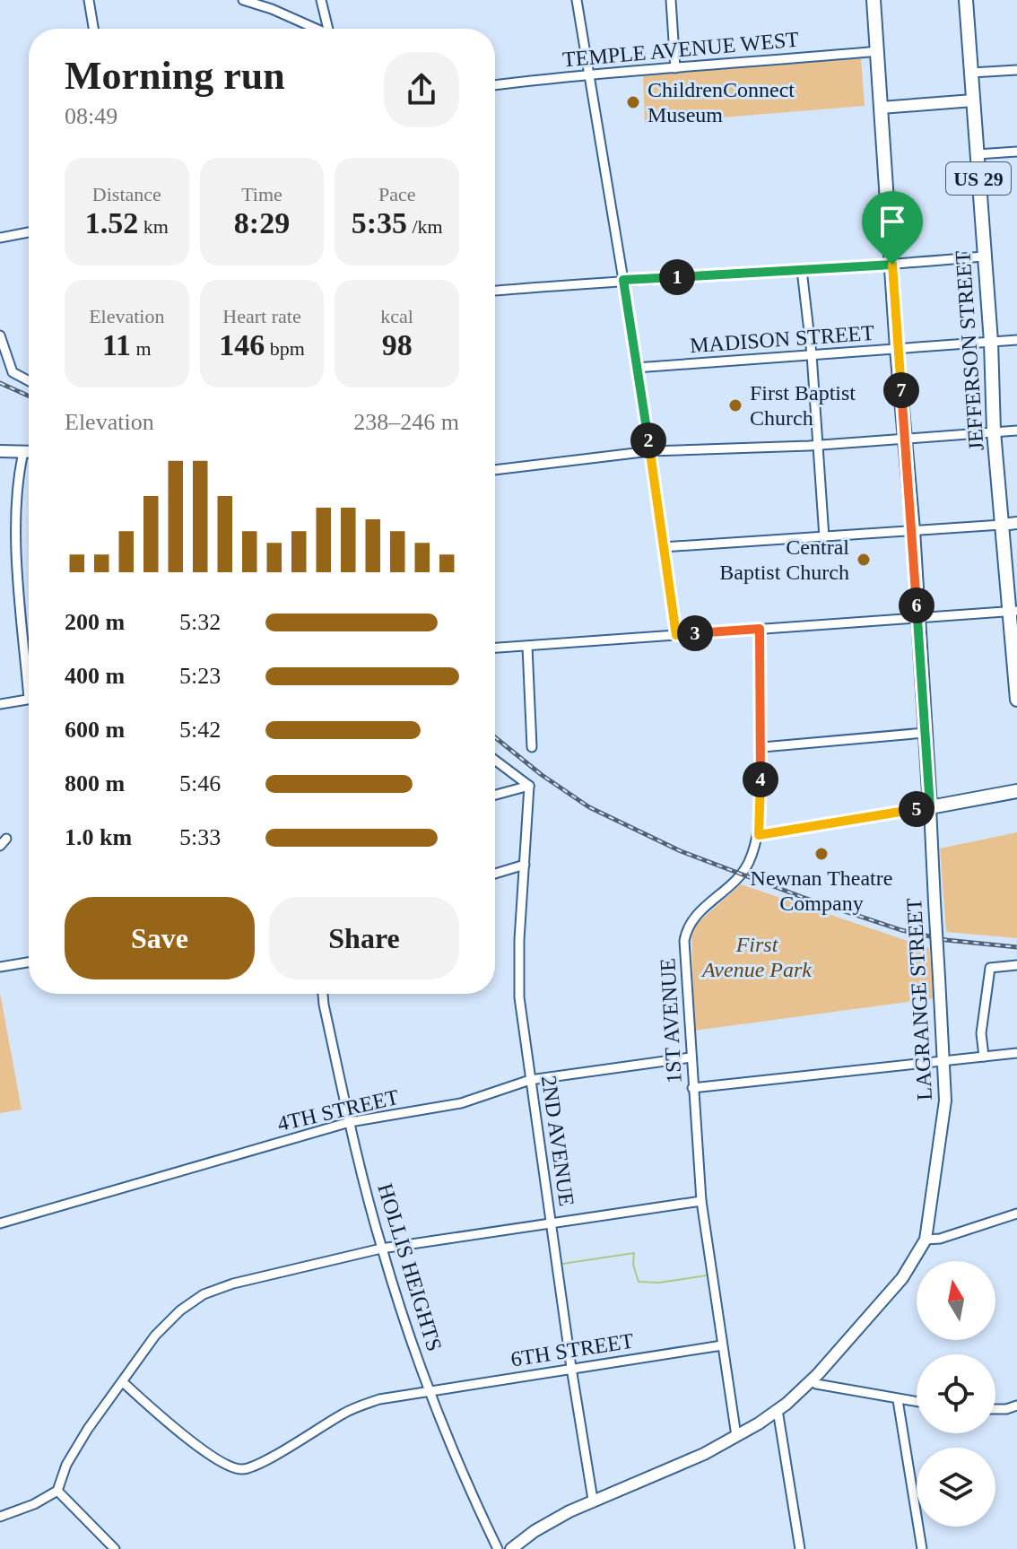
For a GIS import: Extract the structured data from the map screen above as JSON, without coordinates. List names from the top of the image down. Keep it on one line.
{"streets":{"main road":["US 29","JEFFERSON STREET","LAGRANGE STREET"],"street":["TEMPLE AVENUE WEST","MADISON STREET","1ST AVENUE","4TH STREET","2ND AVENUE","HOLLIS HEIGHTS","6TH STREET"]},"crossings":[["TEMPLE AVENUE WEST","LAGRANGE STREET"],["MADISON STREET","JEFFERSON STREET"],["MADISON STREET","LAGRANGE STREET"],["LAGRANGE STREET","1ST AVENUE"],["LAGRANGE STREET","2ND AVENUE"],["1ST AVENUE","4TH STREET"],["1ST AVENUE","6TH STREET"],["4TH STREET","2ND AVENUE"],["4TH STREET","HOLLIS HEIGHTS"],["2ND AVENUE","6TH STREET"],["HOLLIS HEIGHTS","6TH STREET"]],"parks":["First Avenue Park"],"places":["ChildrenConnect Museum","First Baptist Church","Central Baptist Church","Newnan Theatre Company"],"north":"top","page":{"heading":["Morning run","08:49"],"stats":[["Distance","1.52 km"],["Time","8:29"],["Pace","5:35 /km"],["Elevation","11 m"],["Heart rate","146 bpm"],["kcal","98"]],"pins":["1","7","2","6","3","4","5"],"chart":["Elevation","238–246 m"],"list":[{"name":"200 m","note":"5:32"},{"name":"400 m","note":"5:23"},{"name":"600 m","note":"5:42"},{"name":"800 m","note":"5:46"},{"name":"1.0 km","note":"5:33"}],"buttons":["Save","Share"]}}
